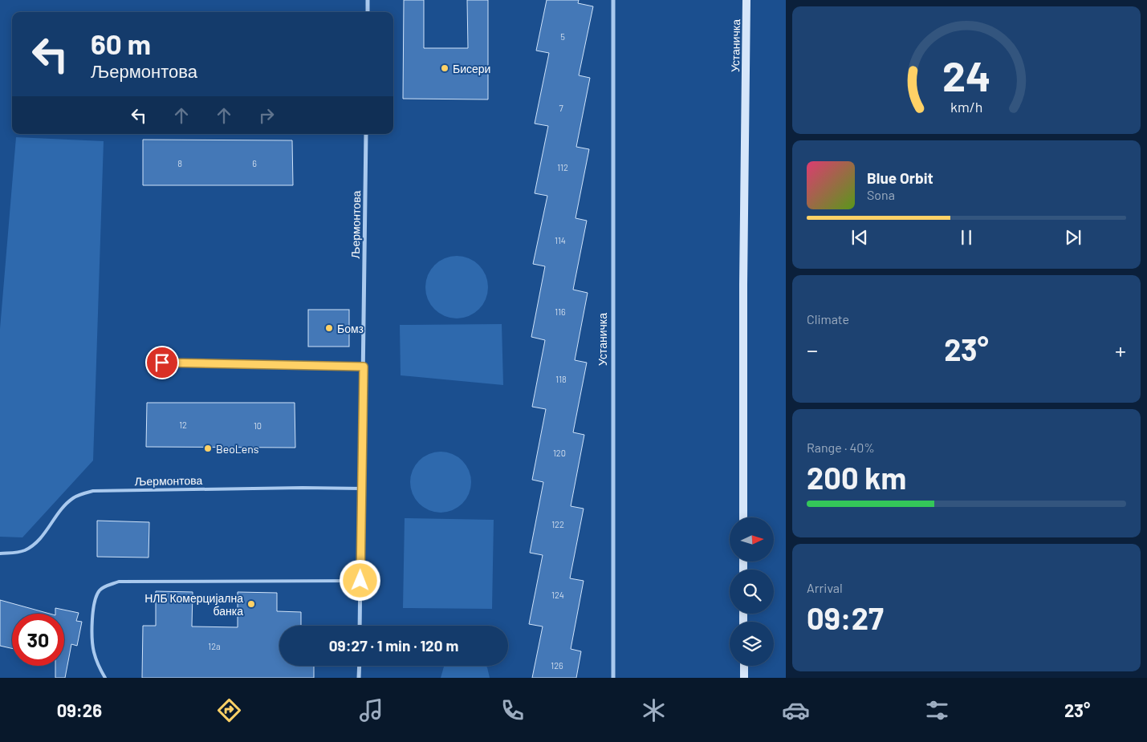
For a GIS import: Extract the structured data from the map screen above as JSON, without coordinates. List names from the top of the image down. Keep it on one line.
{"streets":{"main road":["Устаничка"],"street":["Љермонтова"]},"places":["Бисери","Бомз","BeoLens","НЛБ Комерцијална банка"],"house_numbers":["5","7","8","6","112","114","116","118","12","10","120","122","124","12a","126"],"north":"right","page":{"turn":["60 m","Љермонтова"],"song":["Blue Orbit","Sona"],"tile":["Climate",["Range · 40%","200 km"],["Arrival","09:27"]],"heat":["−","23°","+"],"limit":"30","trip":"09:27 · 1 min · 120 m","tabs":["09:26","23°"],"gauge":["24","km/h"]}}
